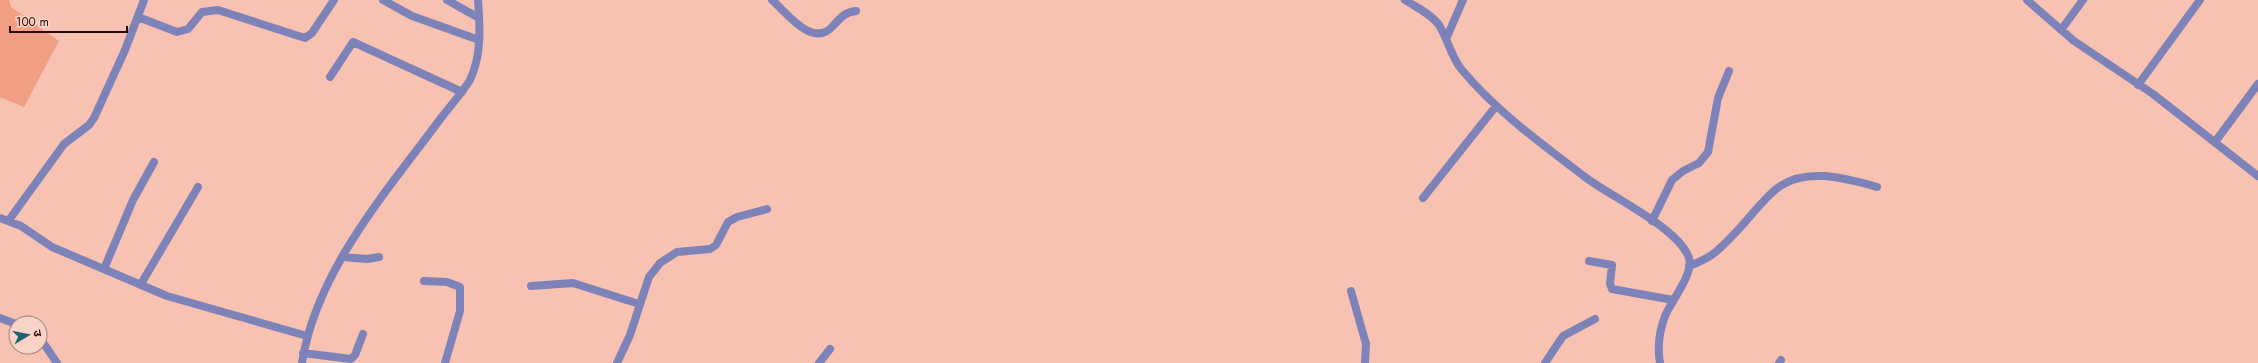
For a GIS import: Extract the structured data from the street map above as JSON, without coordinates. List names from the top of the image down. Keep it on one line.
{"scale_bar":"100 m","north":"right"}
